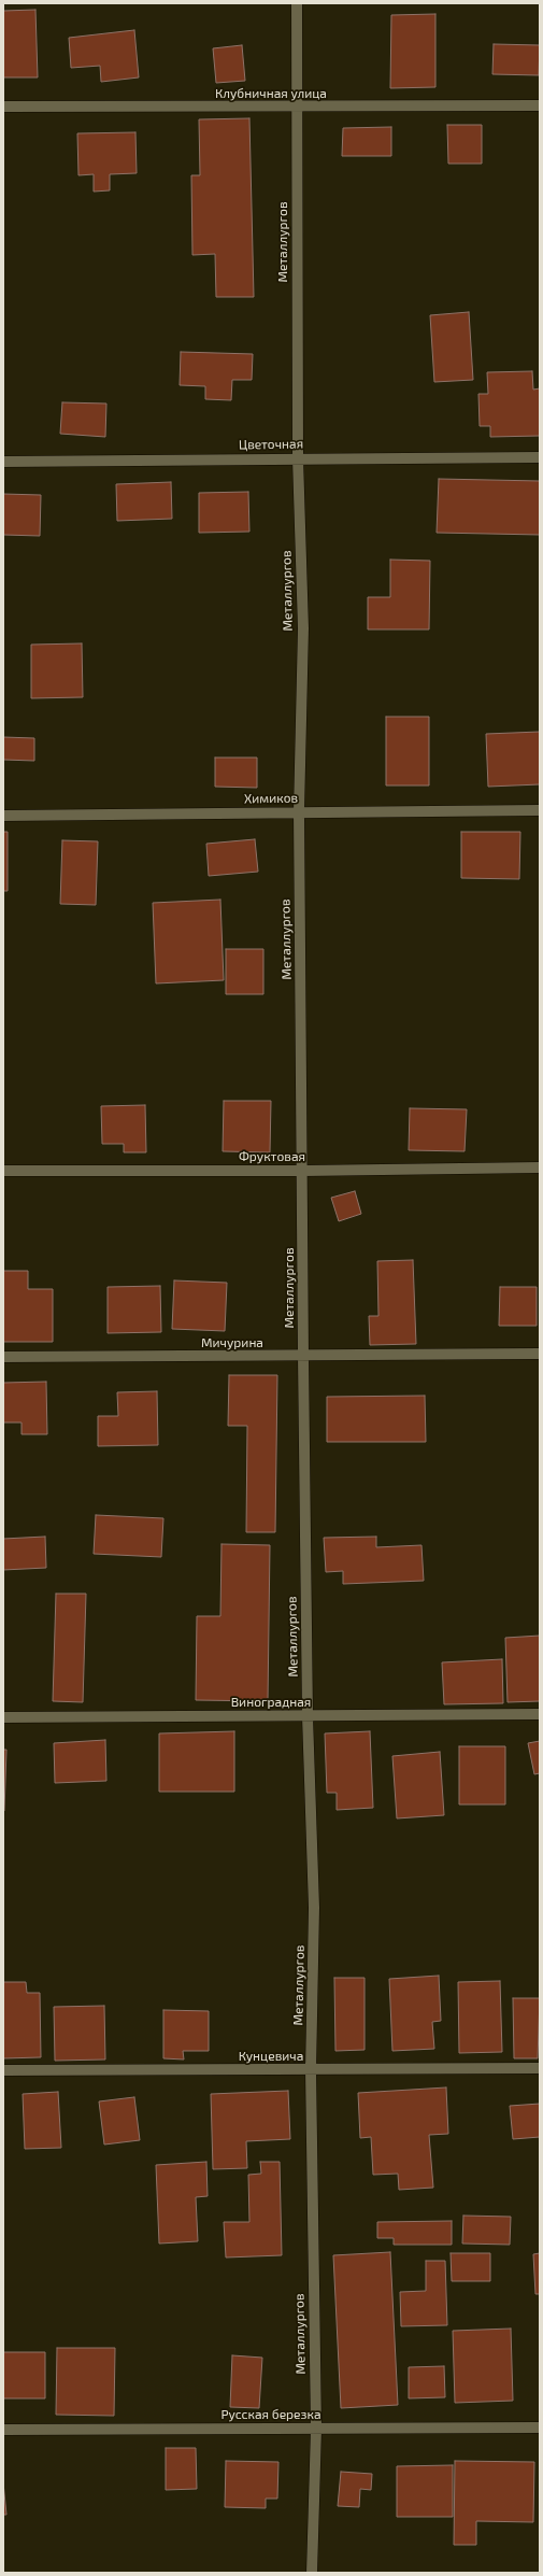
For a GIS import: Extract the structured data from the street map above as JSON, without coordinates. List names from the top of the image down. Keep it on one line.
{"streets":{"street":["Клубничная улица","Металлургов","Цветочная","Химиков","Фруктовая","Мичурина","Виноградная","Кунцевича","Русская березка"]},"crossings":[["Клубничная улица","Металлургов"],["Металлургов","Цветочная"],["Металлургов","Химиков"],["Металлургов","Фруктовая"],["Металлургов","Мичурина"],["Металлургов","Виноградная"],["Металлургов","Кунцевича"],["Металлургов","Русская березка"]]}
